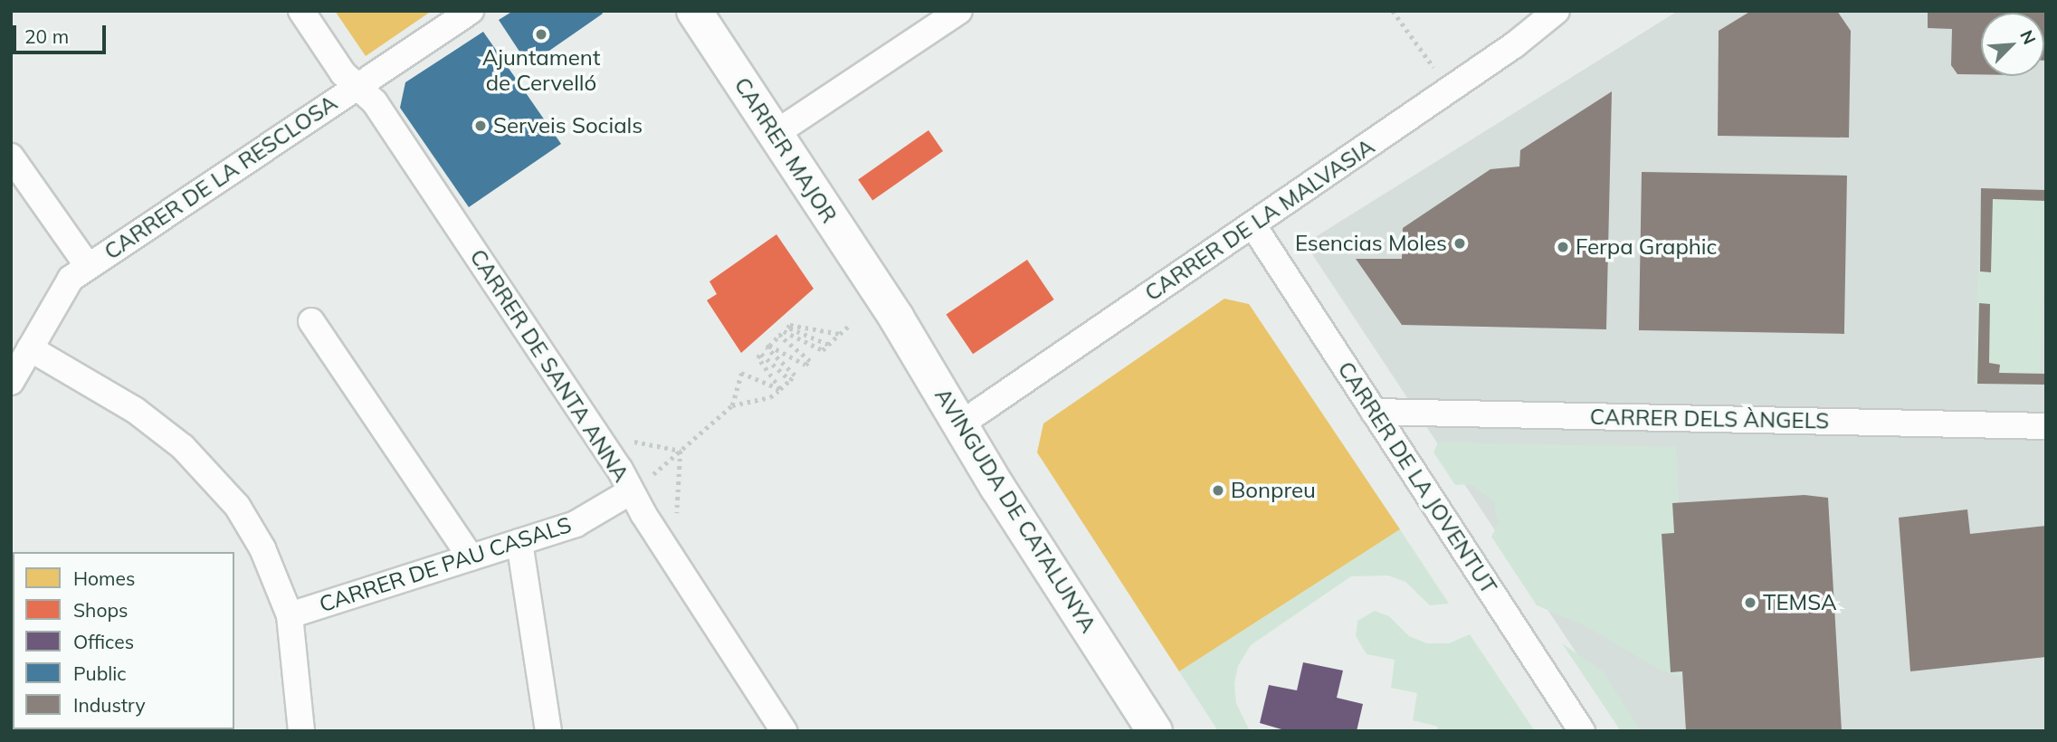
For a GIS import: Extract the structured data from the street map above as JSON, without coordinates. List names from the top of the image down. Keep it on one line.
{"streets":{"street":["CARRER MAJOR","CARRER DE LA RESCLOSA","CARRER DE LA MALVASIA","CARRER DE SANTA ANNA","CARRER DELS ÀNGELS","CARRER DE LA JOVENTUT","AVINGUDA DE CATALUNYA","CARRER DE PAU CASALS"]},"crossings":[["CARRER MAJOR","AVINGUDA DE CATALUNYA"],["CARRER DE LA RESCLOSA","CARRER DE SANTA ANNA"],["CARRER DE LA MALVASIA","CARRER DE LA JOVENTUT"],["CARRER DE LA MALVASIA","AVINGUDA DE CATALUNYA"],["CARRER DE SANTA ANNA","CARRER DE PAU CASALS"],["CARRER DELS ÀNGELS","CARRER DE LA JOVENTUT"]],"places":["Ajuntament de Cervelló","Serveis Socials","Esencias Moles","Ferpa Graphic","Bonpreu","TEMSA"],"legend":["Homes","Shops","Offices","Public","Industry"],"scale_bar":"20 m","north":"top right"}
